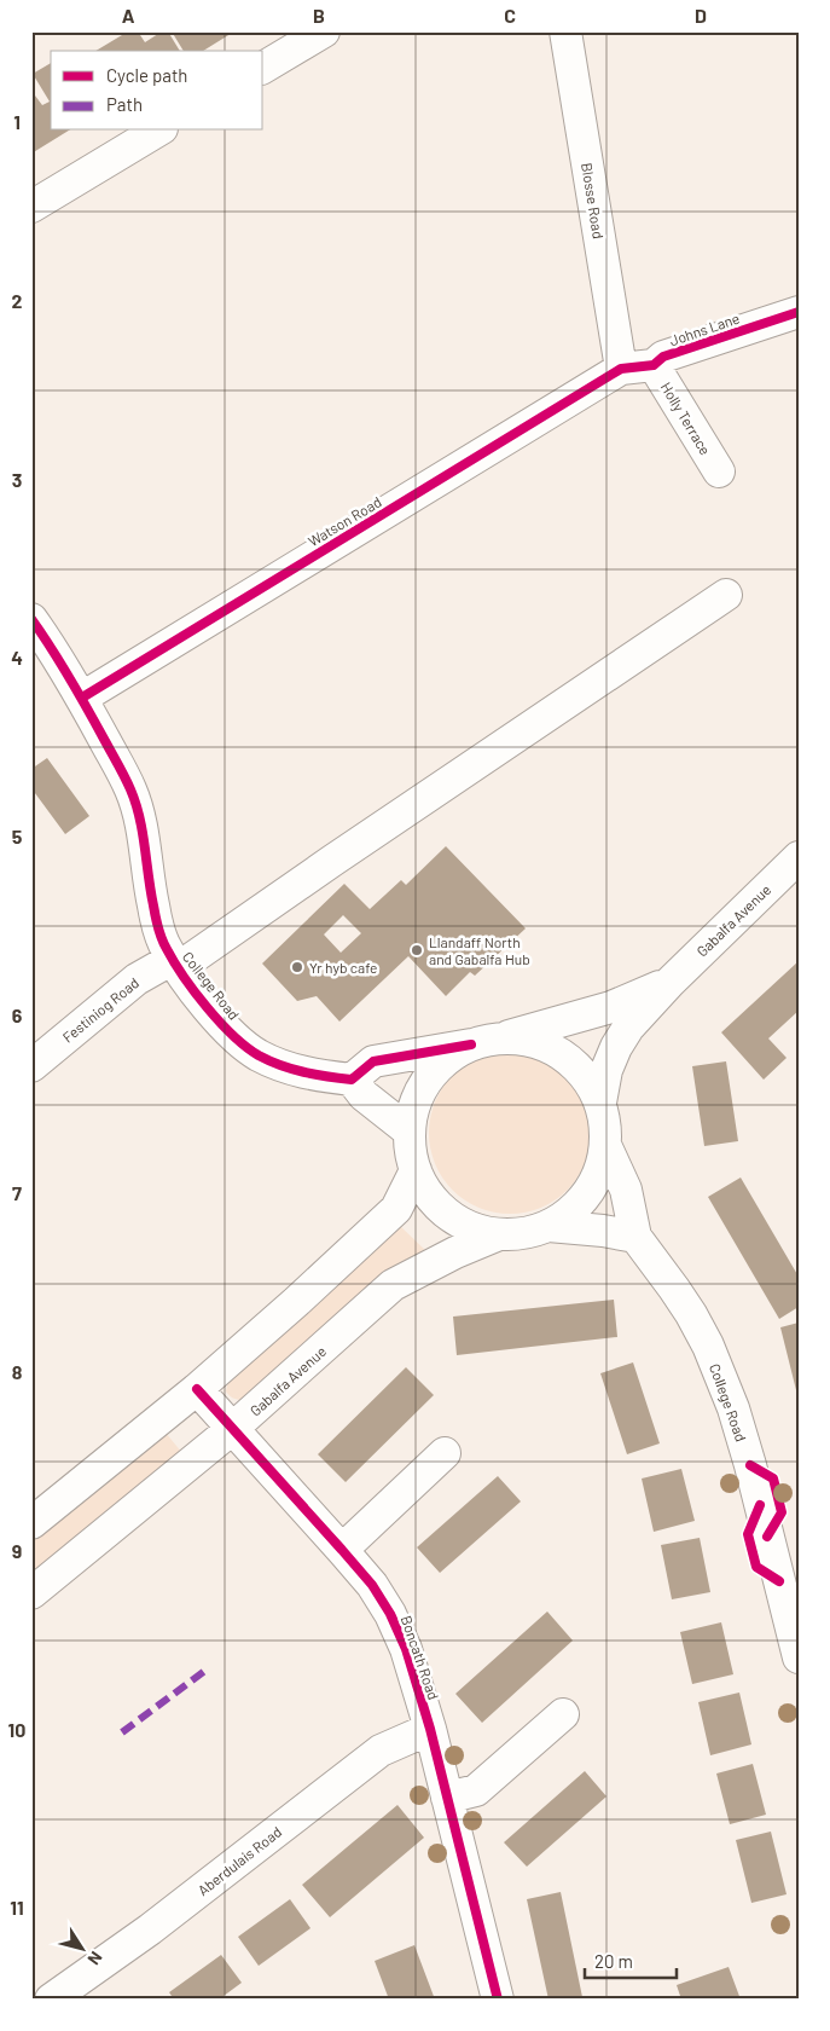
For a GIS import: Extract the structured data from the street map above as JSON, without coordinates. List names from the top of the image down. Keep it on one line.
{"streets":{"street":["Blosse Road","Johns Lane","Holly Terrace","Watson Road","Gabalfa Avenue","College Road","Festiniog Road","Boncath Road","Aberdulais Road"]},"crossings":[["Blosse Road","Johns Lane"],["Blosse Road","Watson Road"],["Johns Lane","Holly Terrace"],["Johns Lane","Watson Road"],["Watson Road","College Road"],["Gabalfa Avenue","College Road"],["Gabalfa Avenue","Boncath Road"],["College Road","Festiniog Road"],["Boncath Road","Aberdulais Road"]],"places":["Llandaff North and Gabalfa Hub","Yr hyb cafe"],"legend":["Cycle path","Path"],"scale_bar":"20 m","north":"bottom right","grid":{"columns":["A","B","C","D"],"rows":["1","2","3","4","5","6","7","8","9","10","11"]}}
